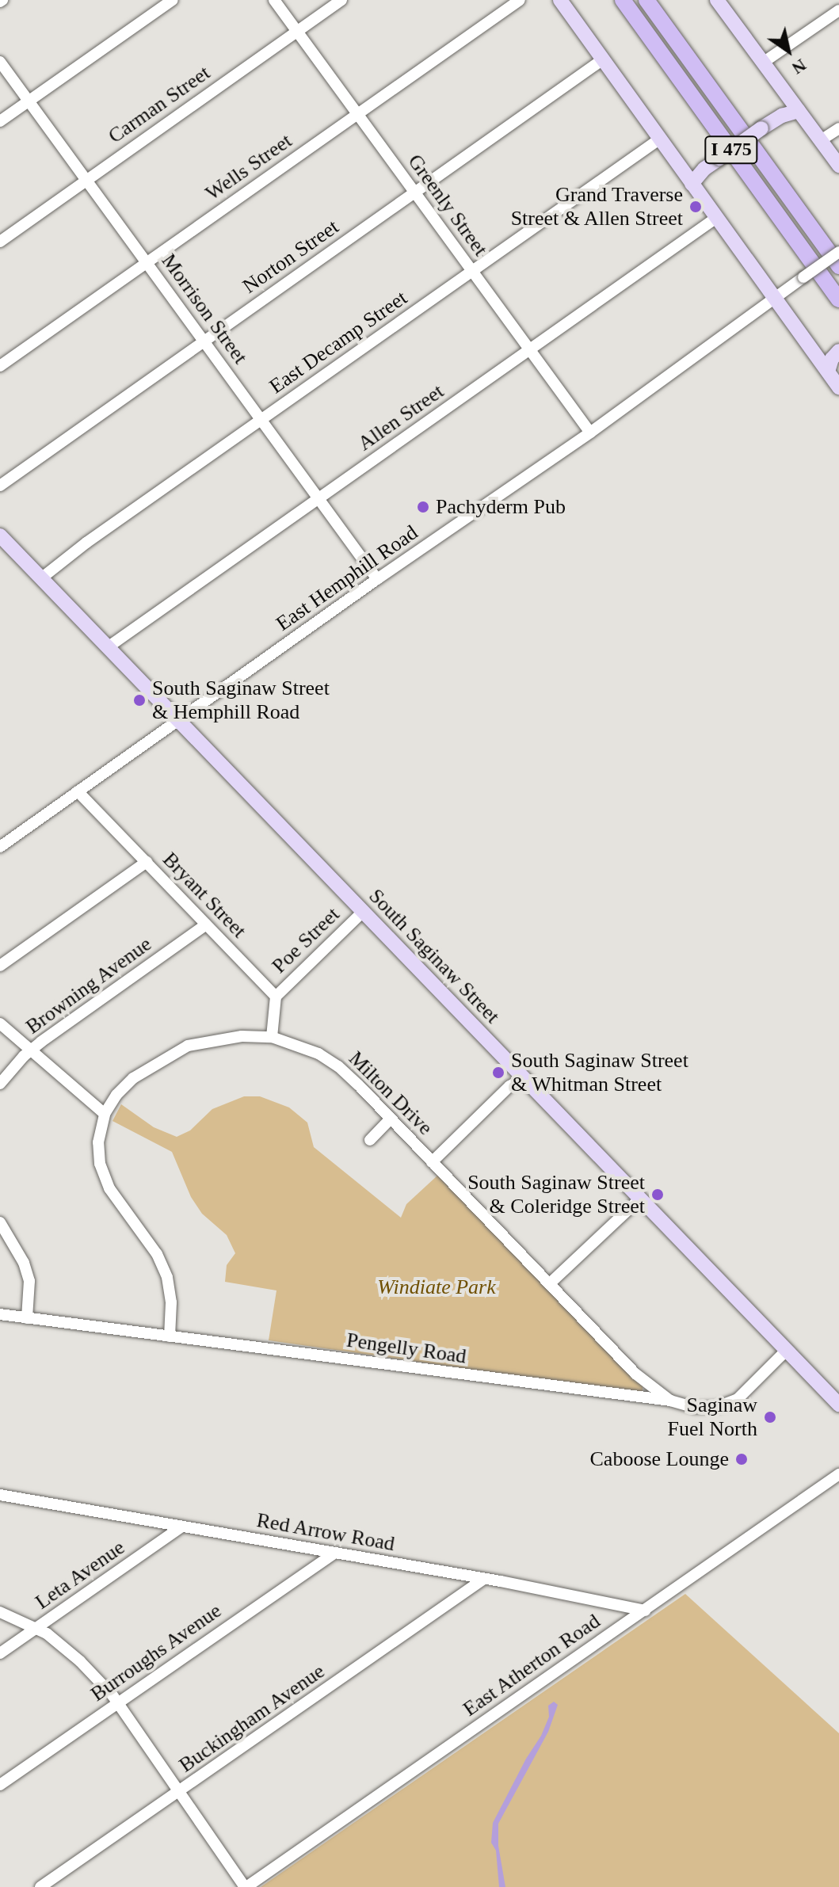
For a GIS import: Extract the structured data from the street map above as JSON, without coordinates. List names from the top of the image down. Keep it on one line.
{"streets":{"highway":["I 475"],"main road":["South Saginaw Street"],"street":["Carman Street","Wells Street","Greenly Street","Norton Street","Morrison Street","East Decamp Street","Allen Street","East Hemphill Road","Bryant Street","Poe Street","Browning Avenue","Milton Drive","Pengelly Road","Red Arrow Road","Leta Avenue","Burroughs Avenue","East Atherton Road","Buckingham Avenue"]},"crossings":[["Carman Street","Greenly Street"],["Carman Street","Morrison Street"],["Wells Street","Greenly Street"],["Wells Street","Morrison Street"],["Greenly Street","Norton Street"],["Greenly Street","East Decamp Street"],["Greenly Street","Allen Street"],["Greenly Street","East Hemphill Road"],["Norton Street","Morrison Street"],["Morrison Street","East Decamp Street"],["Morrison Street","Allen Street"],["Morrison Street","East Hemphill Road"],["East Decamp Street","South Saginaw Street"],["Allen Street","South Saginaw Street"],["East Hemphill Road","Bryant Street"],["East Hemphill Road","South Saginaw Street"],["Bryant Street","Poe Street"],["Bryant Street","Browning Avenue"],["Poe Street","South Saginaw Street"],["South Saginaw Street","Pengelly Road"],["Milton Drive","Pengelly Road"],["Red Arrow Road","Leta Avenue"],["Red Arrow Road","Burroughs Avenue"],["Red Arrow Road","East Atherton Road"],["Red Arrow Road","Buckingham Avenue"]],"parks":["Windiate Park"],"places":["Grand Traverse Street & Allen Street","Pachyderm Pub","South Saginaw Street & Hemphill Road","South Saginaw Street & Whitman Street","South Saginaw Street & Coleridge Street","Saginaw Fuel North","Caboose Lounge"],"north":"bottom right"}
